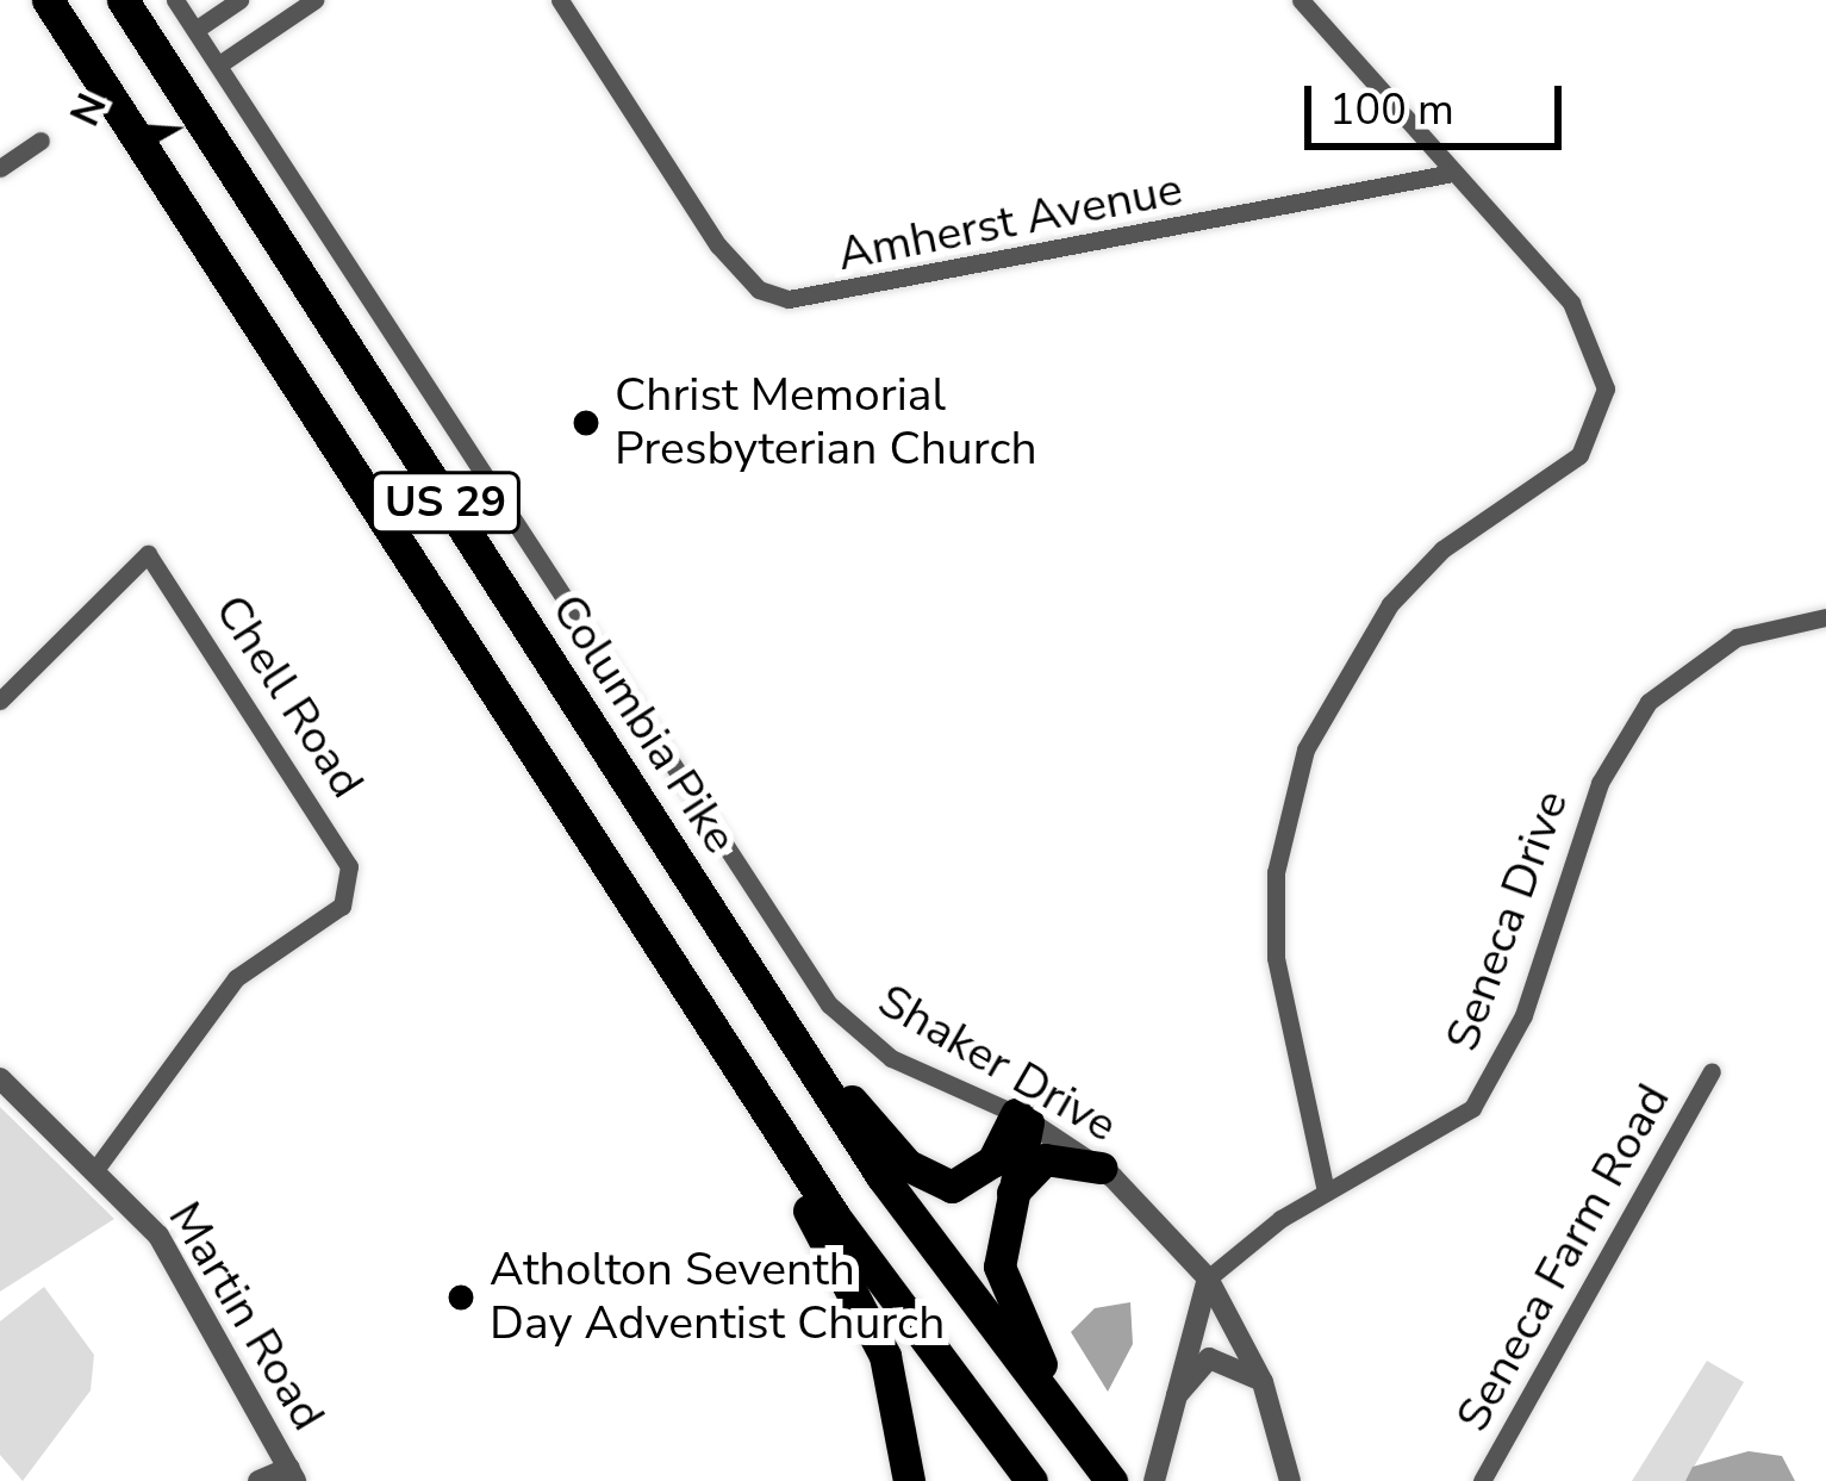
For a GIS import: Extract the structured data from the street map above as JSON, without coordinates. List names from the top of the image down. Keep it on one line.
{"streets":{"highway":["US 29","Columbia Pike"],"street":["Amherst Avenue","Chell Road","Seneca Drive","Shaker Drive","Seneca Farm Road","Martin Road"]},"crossings":[["Chell Road","Martin Road"],["Seneca Drive","Shaker Drive"]],"places":["Christ Memorial Presbyterian Church","Atholton Seventh Day Adventist Church"],"scale_bar":"100 m","north":"top left"}
